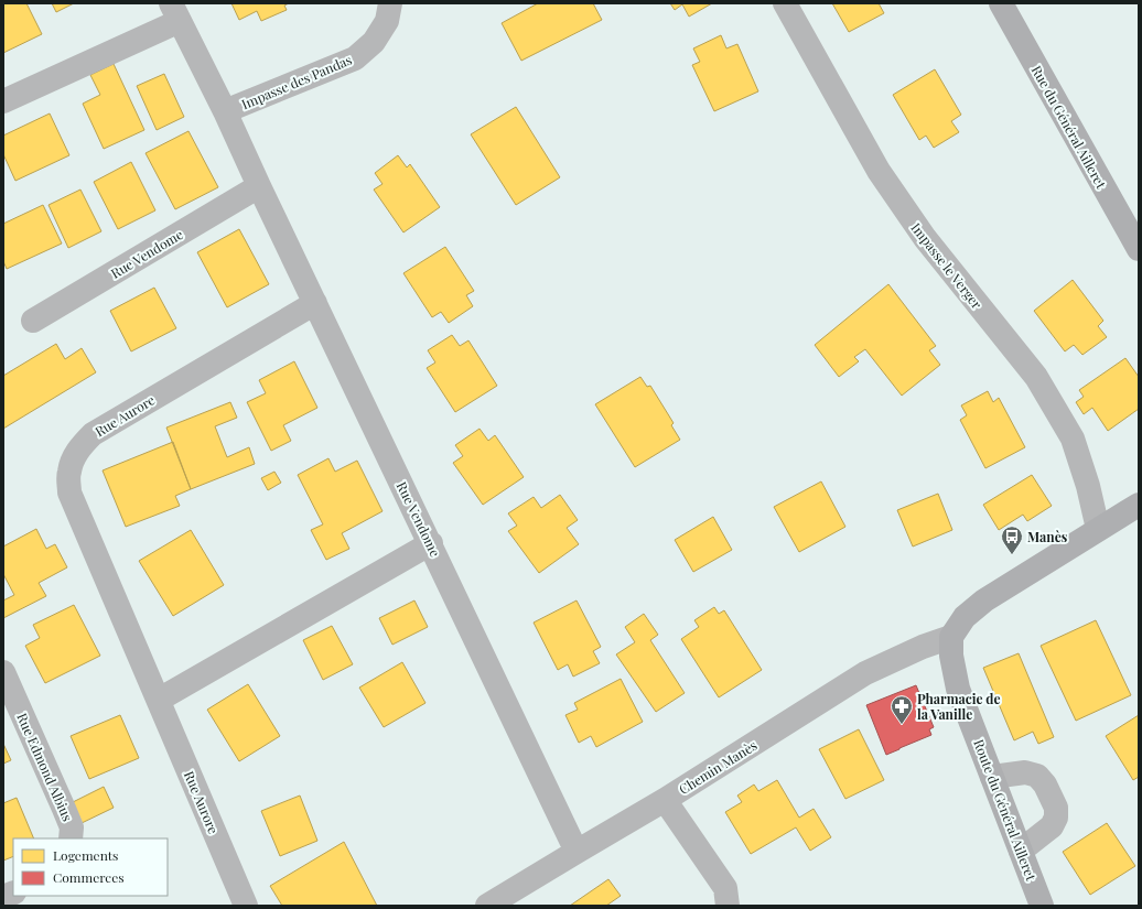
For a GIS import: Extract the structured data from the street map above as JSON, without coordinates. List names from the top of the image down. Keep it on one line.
{"streets":{"main road":["Rue du Général Ailleret","Route du Général Ailleret"],"street":["Impasse des Pandas","Rue Vendome","Impasse le Verger","Rue Aurore","Rue Edmond Albius","Chemin Manès"]},"crossings":[["Impasse des Pandas","Rue Vendome"],["Rue Vendome","Rue Aurore"],["Rue Vendome","Chemin Manès"],["Chemin Manès","Route du Général Ailleret"]],"places":{"bus stop":["Manès"],"pharmacy":["Pharmacie de la Vanille"]},"legend":["Logements","Commerces"]}
